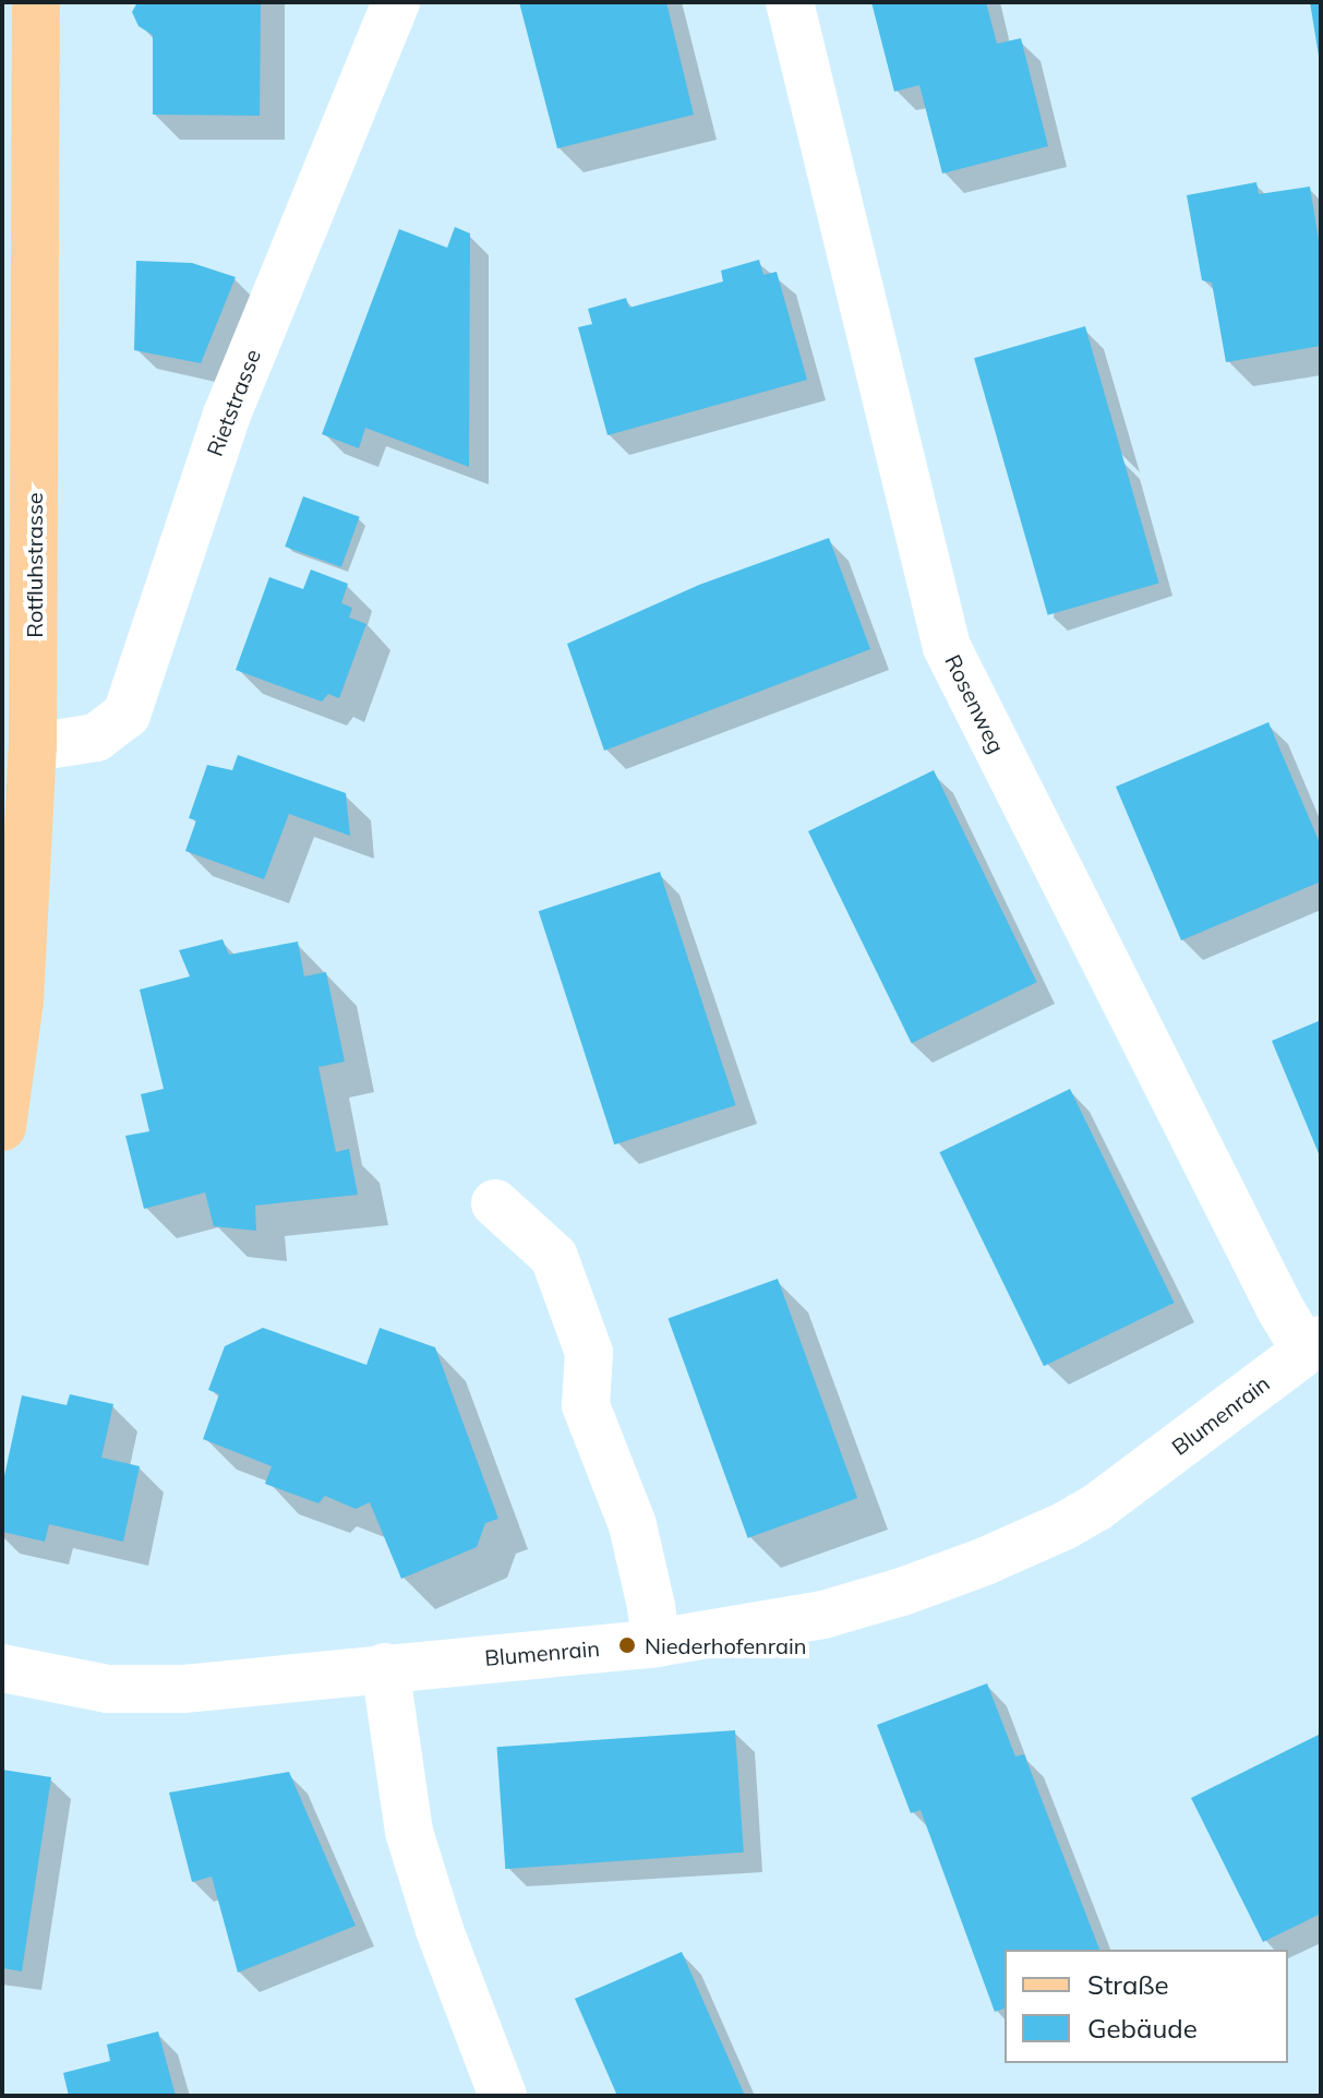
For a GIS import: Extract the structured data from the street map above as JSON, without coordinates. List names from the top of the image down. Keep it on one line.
{"streets":{"main road":["Rotfluhstrasse"],"street":["Rietstrasse","Rosenweg","Blumenrain"]},"crossings":[["Rietstrasse","Rotfluhstrasse"],["Rosenweg","Blumenrain"]],"places":["Niederhofenrain"],"legend":["Straße","Gebäude"]}
